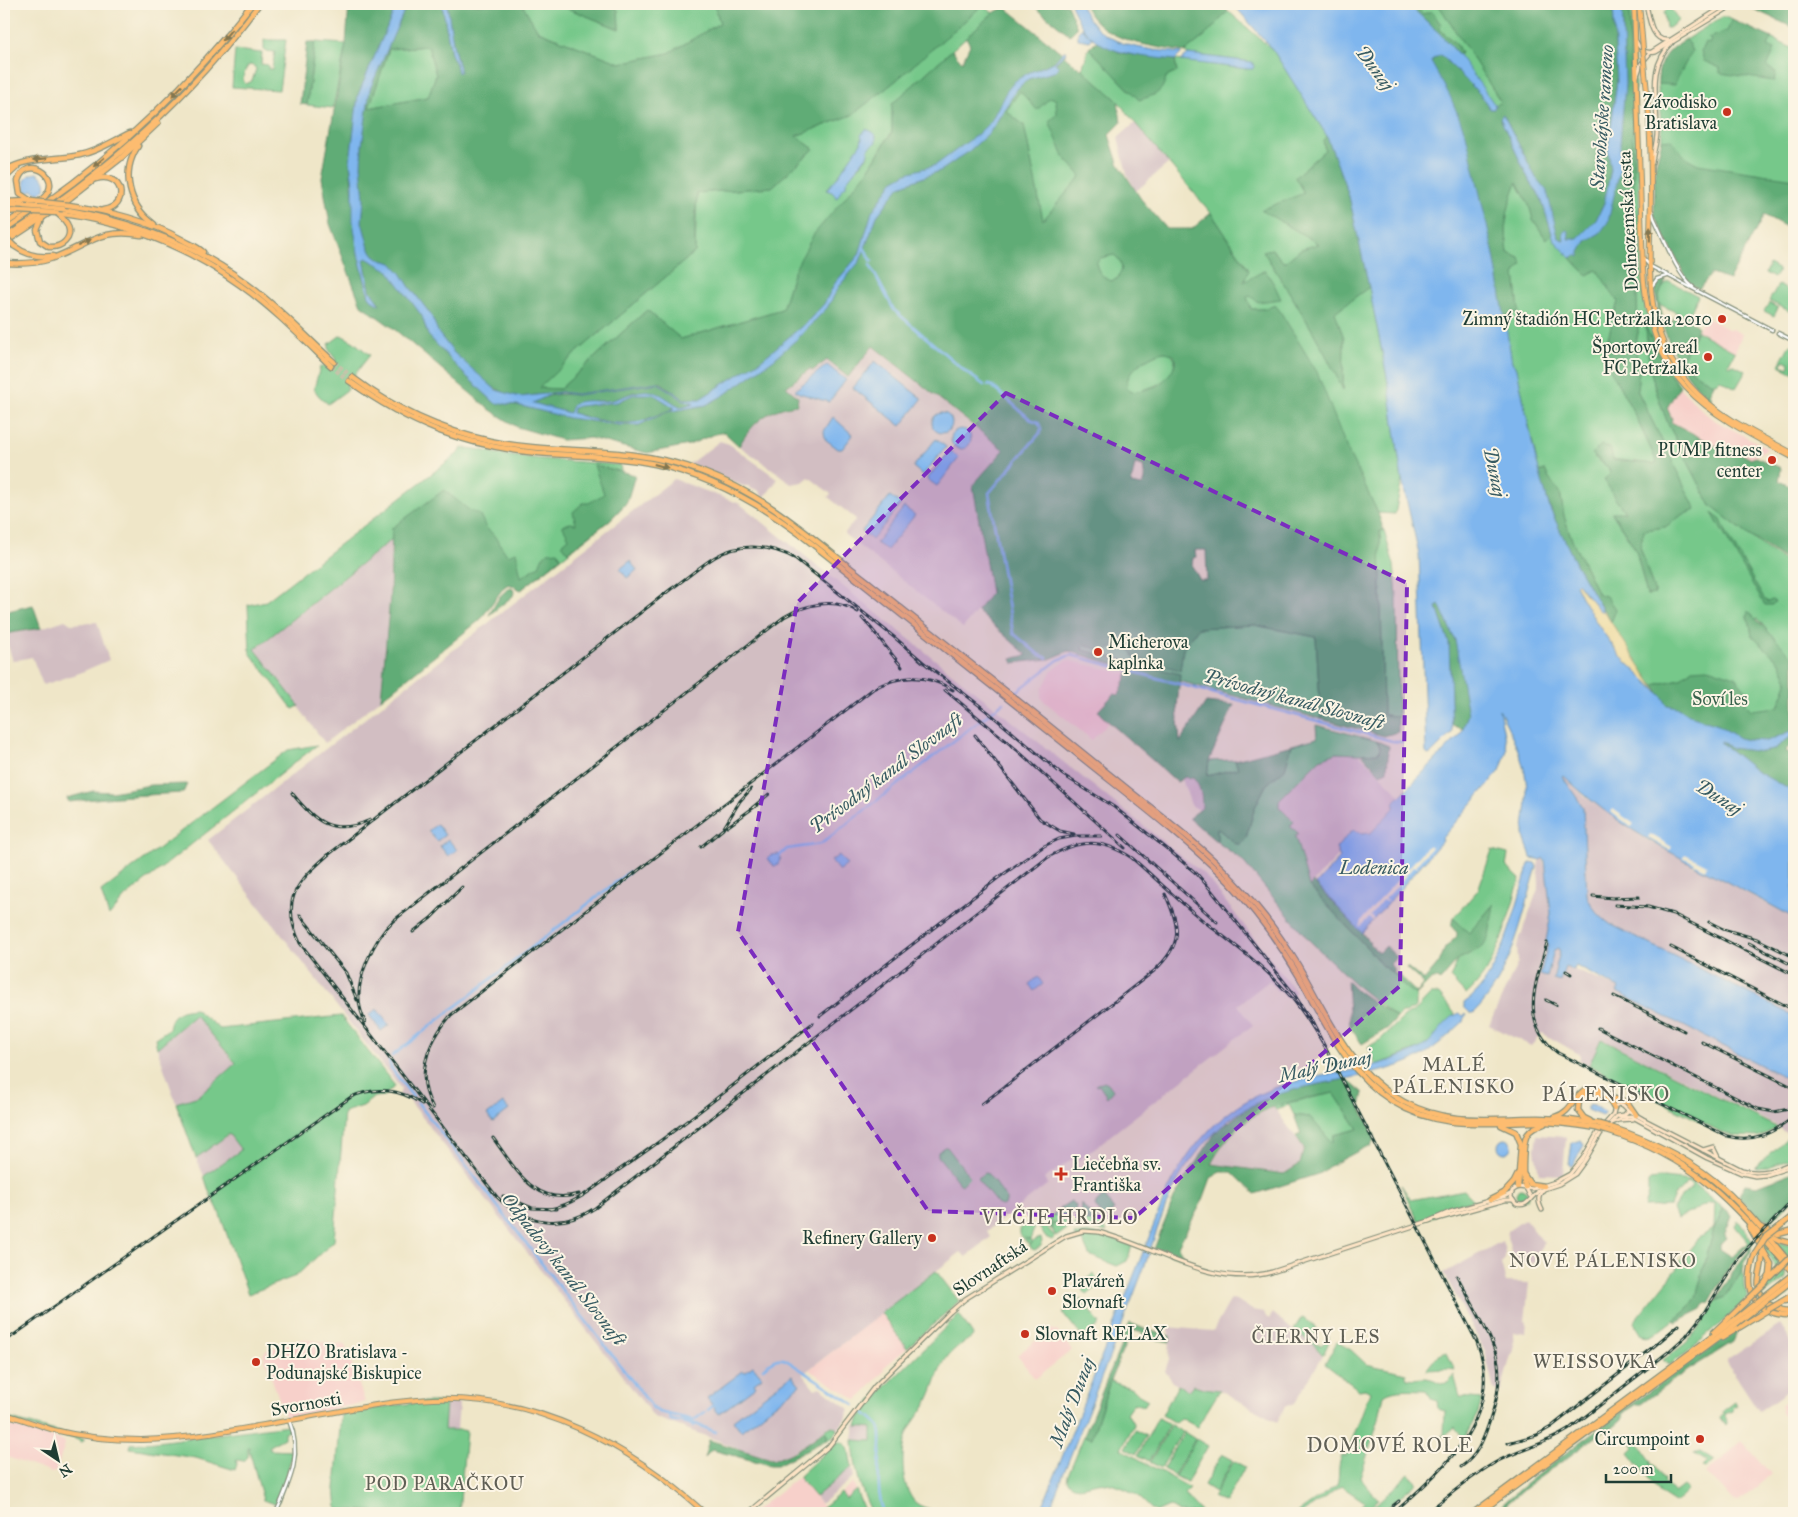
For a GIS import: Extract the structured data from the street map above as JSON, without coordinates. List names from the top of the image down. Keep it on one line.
{"streets":{"main road":["Dolnozemská cesta","Slovnaftská","Svornosti"]},"districts":["MALÉ PÁLENISKO","PÁLENISKO","VLČIE HRDLO","NOVÉ PÁLENISKO","ČIERNY LES","WEISSOVKA","DOMOVÉ ROLE","POD PARAČKOU"],"water":["Dunaj","Starohájske rameno","Prívodný kanál Slovnaft","Lodenica","Malý Dunaj","Odpadový kanál Slovnaft"],"parks":["Soví les"],"places":{"other":["Závodisko Bratislava","Zimný štadión HC Petržalka 2010","Športový areál FC Petržalka","PUMP fitness center","Micherova kaplnka","Refinery Gallery","Plaváreň Slovnaft","Slovnaft RELAX","DHZO Bratislava - Podunajské Biskupice","Circumpoint"],"health":["Liečebňa sv. Františka"]},"scale_bar":"200 m","north":"bottom right"}
